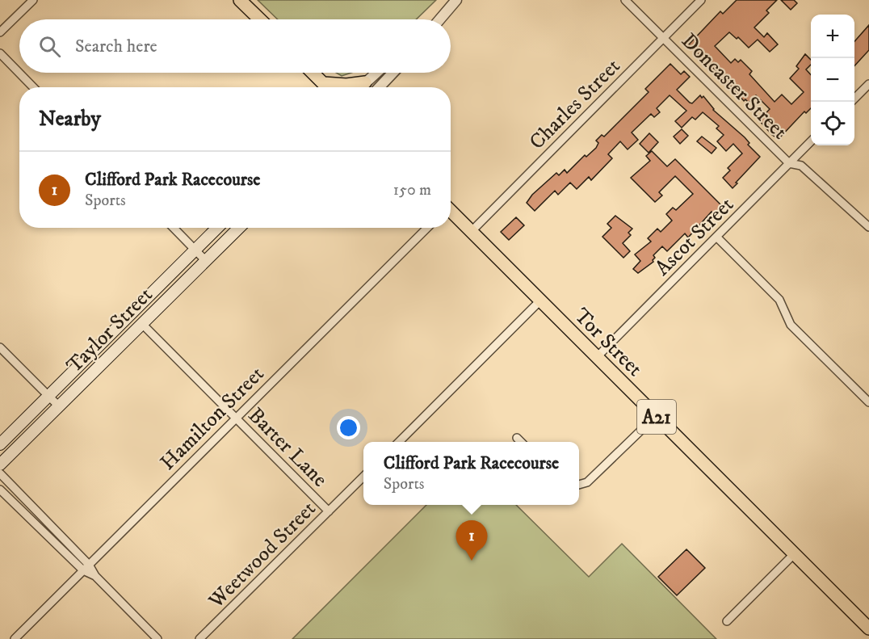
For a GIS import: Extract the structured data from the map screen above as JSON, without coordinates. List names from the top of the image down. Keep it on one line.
{"streets":{"highway":["Tor Street","A21"],"main road":["Taylor Street"],"street":["Doncaster Street","Charles Street","Ascot Street","Hamilton Street","Barter Lane","Weetwood Street"]},"crossings":[["Doncaster Street","Charles Street"],["Doncaster Street","Ascot Street"],["Charles Street","Tor Street"],["Ascot Street","Tor Street"],["Taylor Street","Barter Lane"],["Hamilton Street","Barter Lane"],["Barter Lane","Weetwood Street"]],"page":{"map_buttons":["+","−"],"search":"Search here","heading":"Nearby","list":[{"mark":"1","name":"Clifford Park Racecourse","note":"Sports","value":"150 m"}],"popup":["Clifford Park Racecourse","Sports"],"pins":"1"}}
